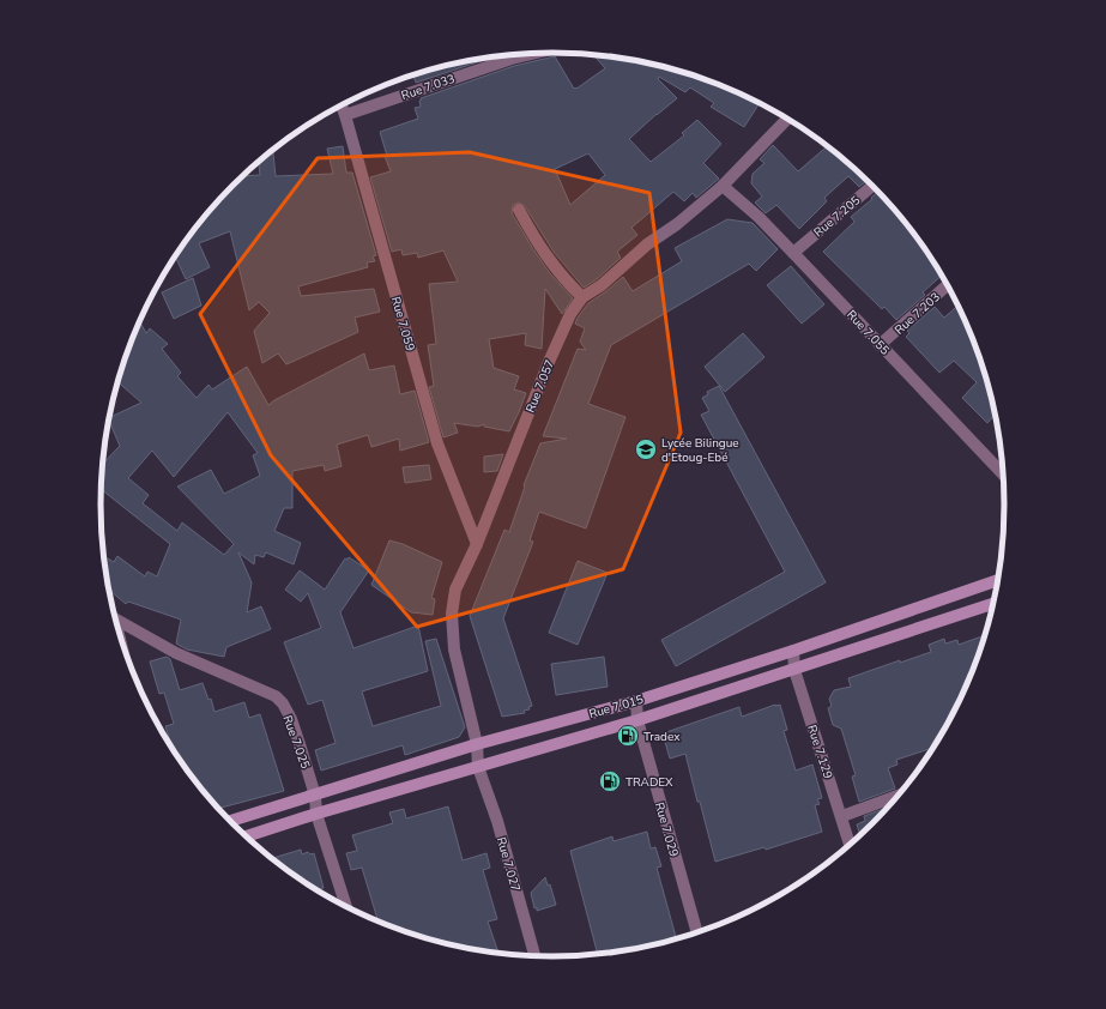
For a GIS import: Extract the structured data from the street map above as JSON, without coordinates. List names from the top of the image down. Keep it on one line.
{"streets":{"main road":["Rue 7.015"],"street":["Rue 7.033","Rue 7.205","Rue 7.203","Rue 7.059","Rue 7.055","Rue 7.057","Rue 7.025","Rue 7.129","Rue 7.029","Rue 7.027"]},"crossings":[["Rue 7.033","Rue 7.059"],["Rue 7.205","Rue 7.055"],["Rue 7.203","Rue 7.055"],["Rue 7.059","Rue 7.057"],["Rue 7.055","Rue 7.057"],["Rue 7.057","Rue 7.015"],["Rue 7.057","Rue 7.027"],["Rue 7.015","Rue 7.025"],["Rue 7.015","Rue 7.129"],["Rue 7.015","Rue 7.029"],["Rue 7.015","Rue 7.027"]],"places":{"school or university":["Lycée Bilingue d'Etoug-Ebé"],"fuel station":["Tradex","TRADEX"]}}
